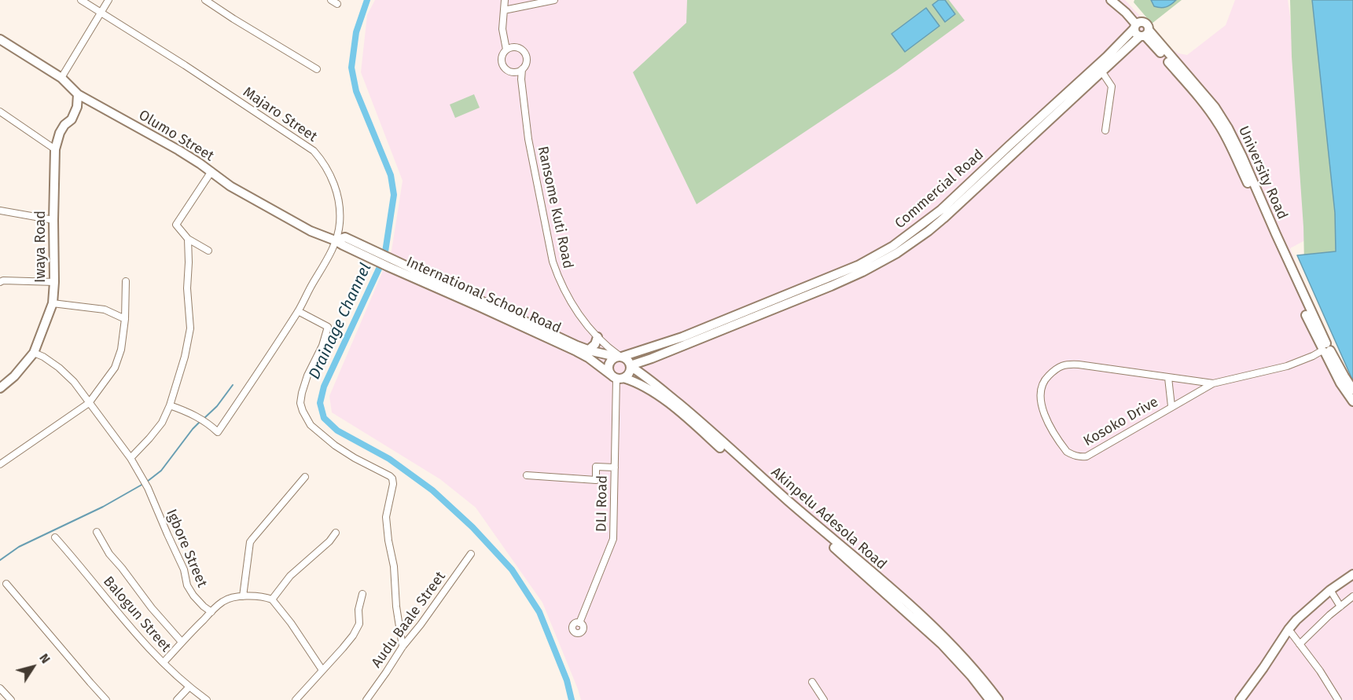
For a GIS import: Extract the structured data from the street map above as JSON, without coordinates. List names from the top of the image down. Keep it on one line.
{"streets":{"street":["Majaro Street","Olumo Street","University Road","Commercial Road","Ransome Kuti Road","Iwaya Road","International School Road","Kosoko Drive","DLI Road","Akinpelu Adesola Road","Igbore Street","Balogun Street","Audu Baale Street"]},"crossings":[["Majaro Street","Olumo Street"],["Majaro Street","International School Road"],["Olumo Street","Iwaya Road"],["Olumo Street","International School Road"],["University Road","Commercial Road"],["University Road","Kosoko Drive"],["Commercial Road","Ransome Kuti Road"],["Commercial Road","International School Road"],["Commercial Road","DLI Road"],["Commercial Road","Akinpelu Adesola Road"],["Ransome Kuti Road","International School Road"],["Ransome Kuti Road","DLI Road"],["Ransome Kuti Road","Akinpelu Adesola Road"],["Iwaya Road","Igbore Street"],["International School Road","DLI Road"],["International School Road","Akinpelu Adesola Road"],["DLI Road","Akinpelu Adesola Road"]],"water":["Drainage Channel"],"north":"top right"}
